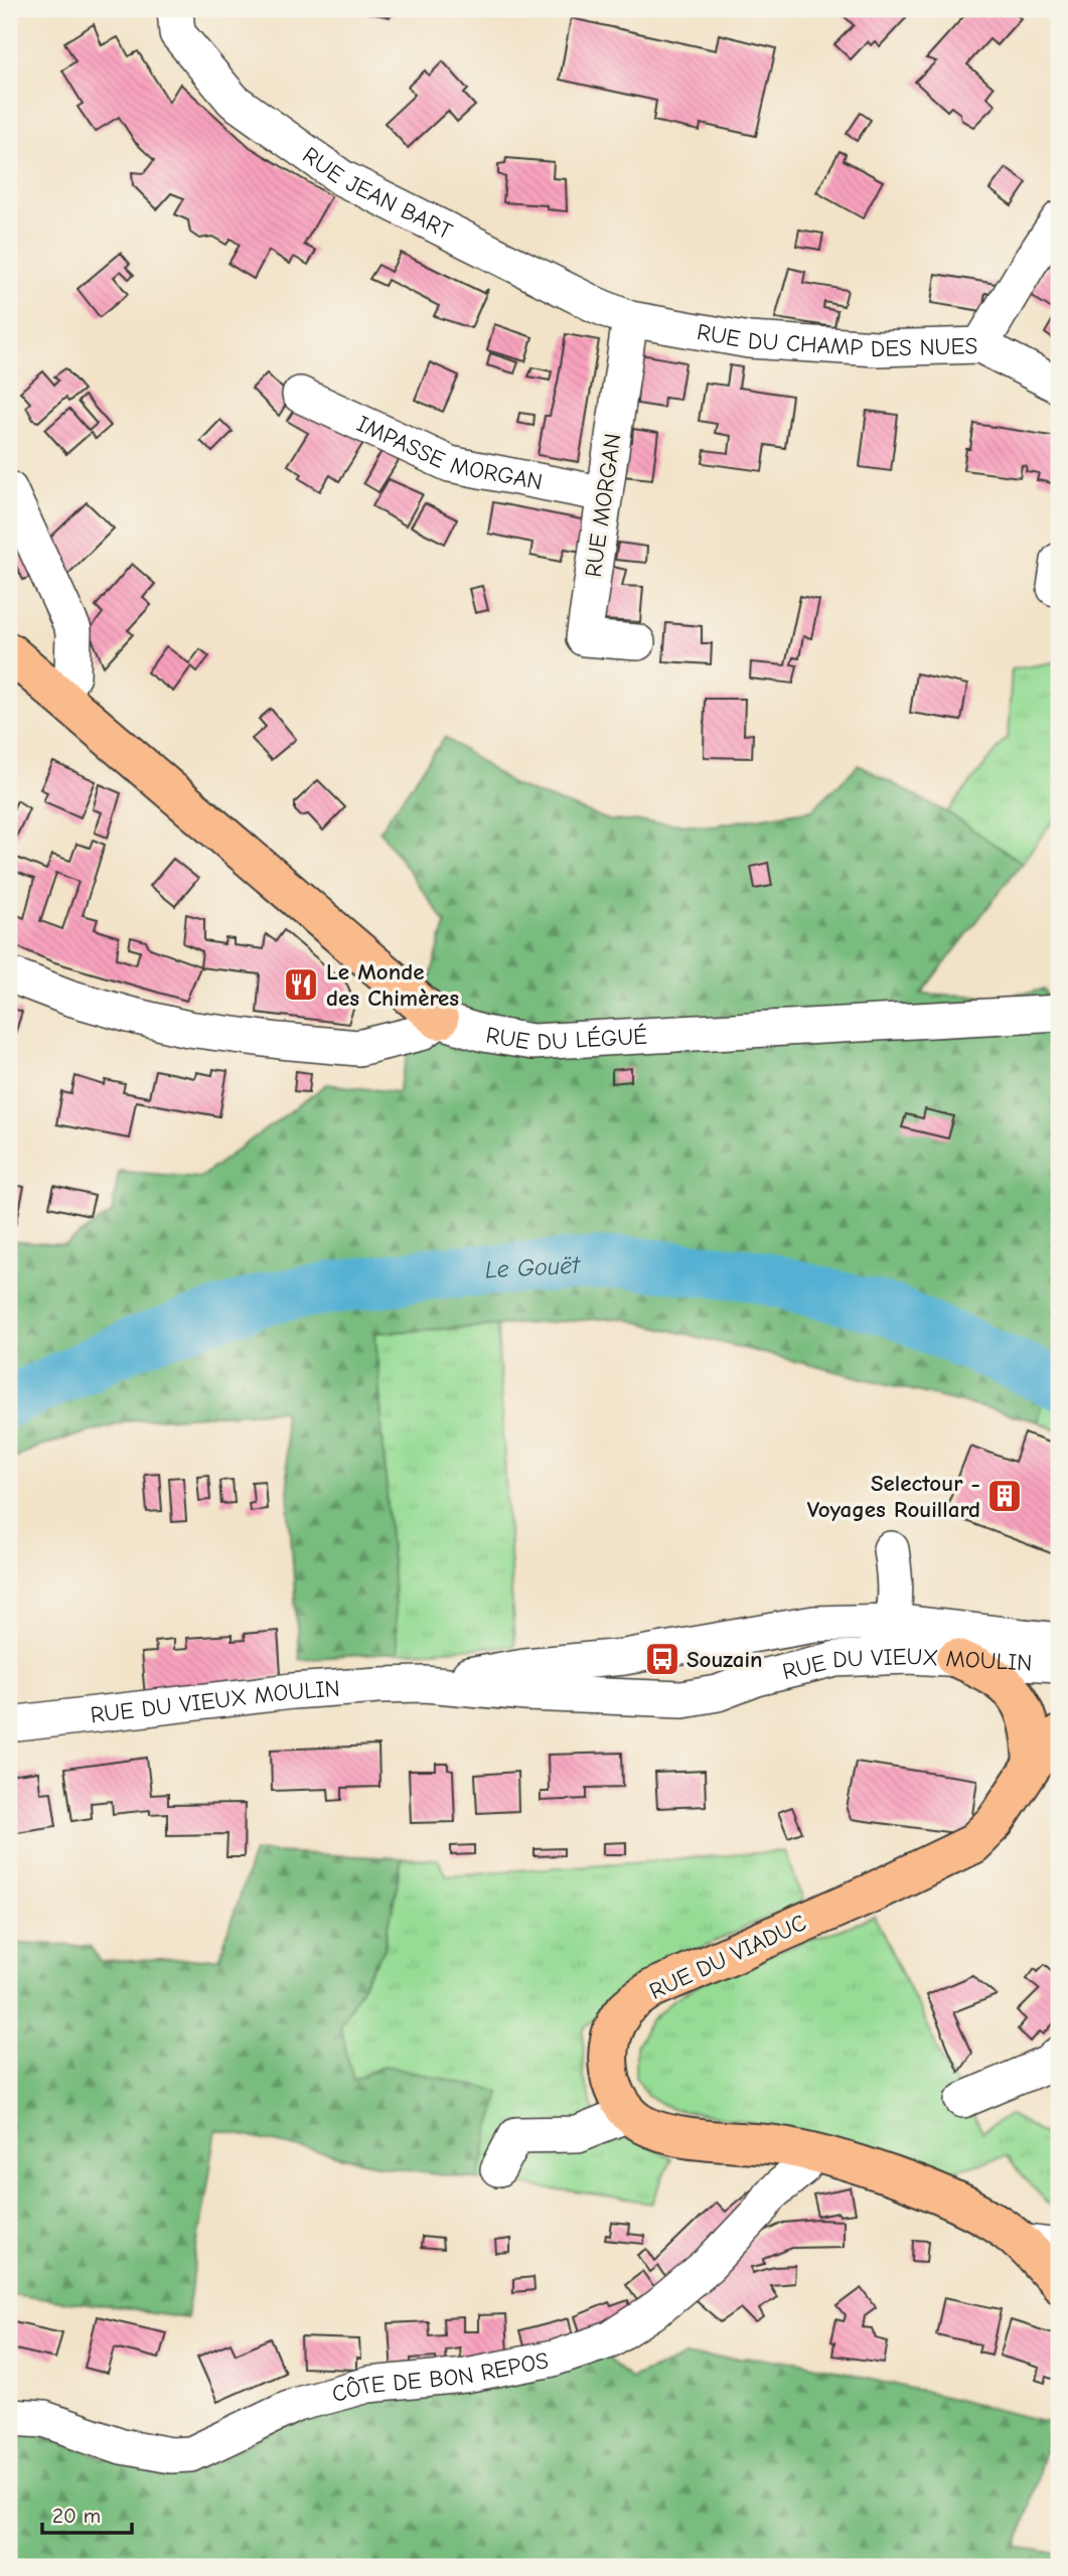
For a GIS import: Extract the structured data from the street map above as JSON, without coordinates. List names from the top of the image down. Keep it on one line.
{"streets":{"main road":["RUE DU VIADUC"],"street":["RUE JEAN BART","RUE DU CHAMP DES NUES","IMPASSE MORGAN","RUE MORGAN","RUE DU LÉGUÉ","RUE DU VIEUX MOULIN","CÔTE DE BON REPOS"]},"crossings":[["RUE JEAN BART","RUE DU CHAMP DES NUES"],["RUE JEAN BART","RUE MORGAN"],["RUE DU CHAMP DES NUES","RUE MORGAN"],["IMPASSE MORGAN","RUE MORGAN"]],"water":["Le Gouët"],"places":{"restaurant":["Le Monde des Chimères"],"building":["Selectour - Voyages Rouillard"],"bus stop":["Souzain"]},"scale_bar":"20 m"}
